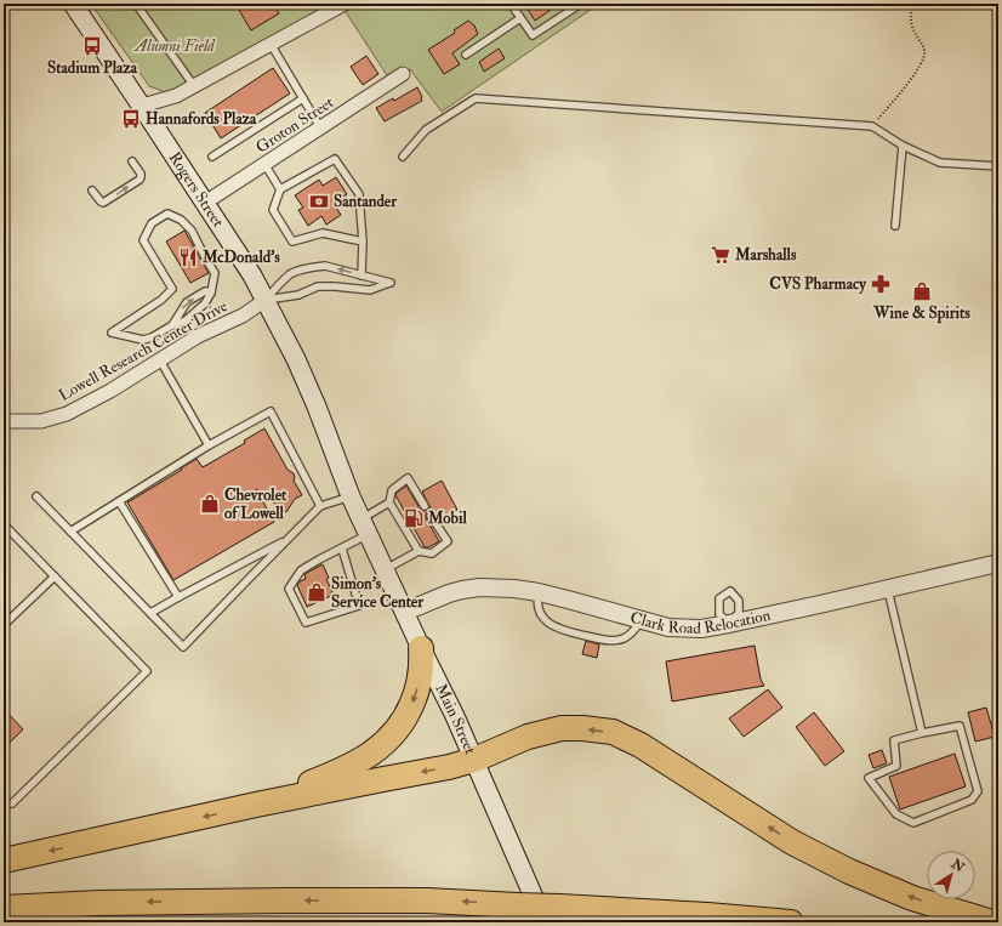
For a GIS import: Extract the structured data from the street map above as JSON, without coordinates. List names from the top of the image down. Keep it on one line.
{"streets":{"main road":["Rogers Street","Main Street"],"street":["Groton Street","Lowell Research Center Drive","Clark Road Relocation"]},"crossings":[["Groton Street","Rogers Street"],["Rogers Street","Lowell Research Center Drive"],["Rogers Street","Main Street"],["Clark Road Relocation","Main Street"]],"parks":["Alumni Field"],"places":{"bus stop":["Stadium Plaza","Hannafords Plaza"],"bank":["Santander"],"supermarket":["Marshalls"],"restaurant":["McDonald's"],"pharmacy":["CVS Pharmacy"],"shop":["Wine & Spirits","Chevrolet of Lowell","Simon's Service Center"],"fuel station":["Mobil"]},"north":"top right"}
